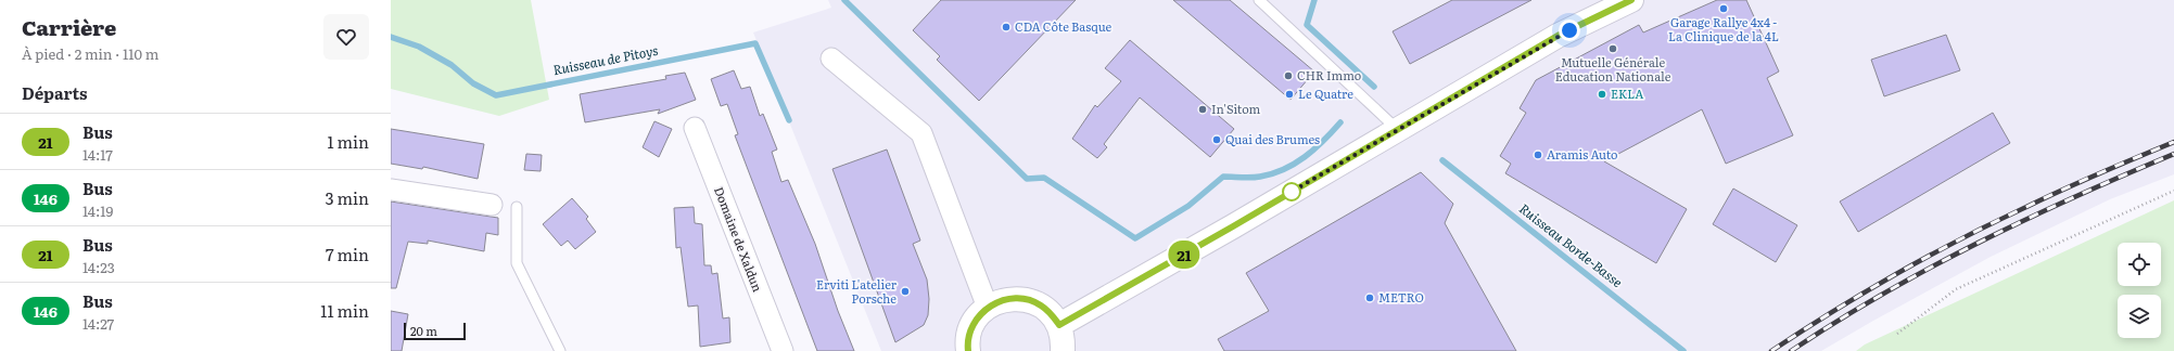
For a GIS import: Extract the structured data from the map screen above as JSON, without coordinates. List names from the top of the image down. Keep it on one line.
{"streets":{"street":["Domaine de Xaldun"]},"water":["Ruisseau de Pitoys","Ruisseau Borde-Basse"],"places":["Garage Rallye 4x4 - La Clinique de la 4L","CDA Côte Basque","Mutuelle Générale Education Nationale","CHR Immo","Le Quatre","EKLA","In'Sitom","Quai des Brumes","Aramis Auto","Erviti L'atelier Porsche","METRO"],"lines":["bus line 21"],"scale_bar":"20 m","page":{"heading":[["Carrière","À pied · 2 min · 110 m"],"Départs"],"on_map":"21","list":[{"mark":"21","name":"Bus","note":"14:17","value":"1 min"},{"mark":"146","name":"Bus","note":"14:19","value":"3 min"},{"mark":"21","name":"Bus","note":"14:23","value":"7 min"},{"mark":"146","name":"Bus","note":"14:27","value":"11 min"}],"scale":"20 m"}}
